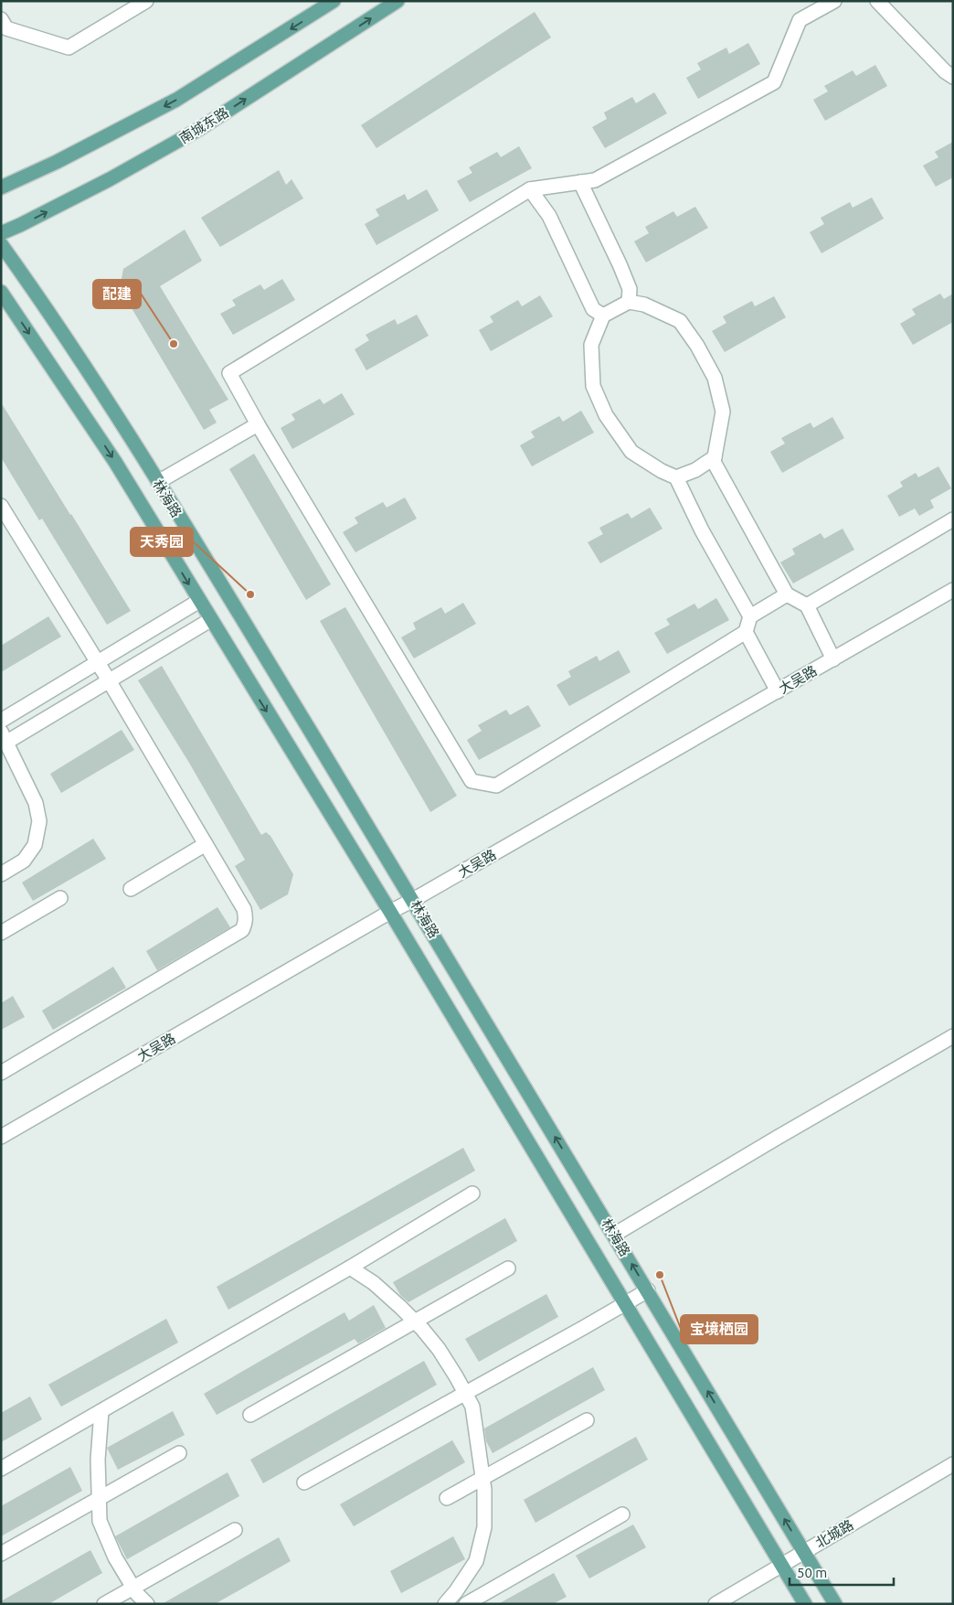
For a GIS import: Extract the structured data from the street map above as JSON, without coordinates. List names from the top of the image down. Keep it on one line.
{"streets":{"main road":["南城东路","林海路"],"street":["大吴路","北城路"]},"crossings":[["林海路","大吴路"],["林海路","北城路"]],"places":["配建","天秀园","宝境栖园"],"scale_bar":"50 m"}
